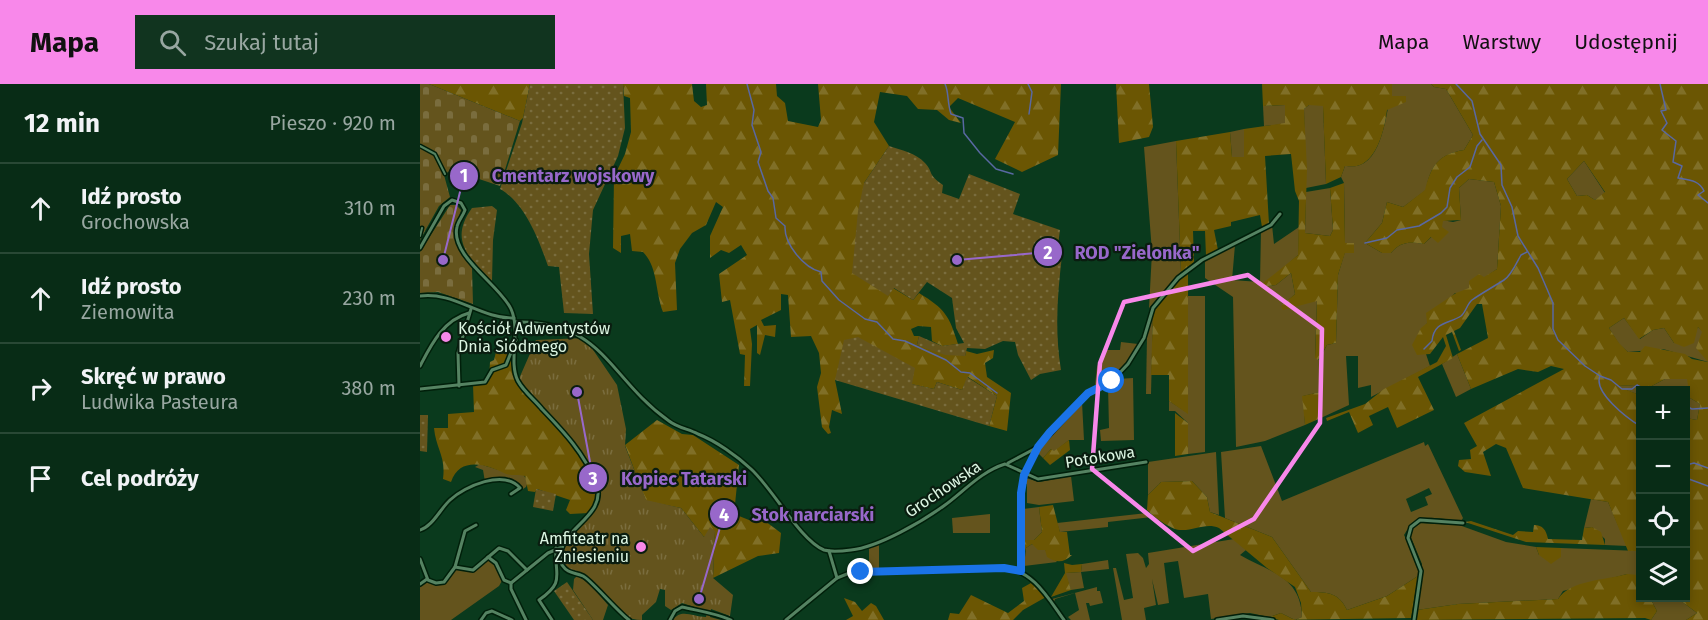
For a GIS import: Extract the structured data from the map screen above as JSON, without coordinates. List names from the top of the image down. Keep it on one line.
{"streets":{"street":["Potokowa","Grochowska"]},"crossings":[["Potokowa","Grochowska"]],"places":["Cmentarz wojskowy","ROD \"Zielonka\"","Kościół Adwentystów Dnia Siódmego","Kopiec Tatarski","Amfiteatr na Zniesieniu","Stok narciarski"],"page":{"header":"Mapa","search":"Szukaj tutaj","nav":["Mapa","Warstwy","Udostępnij"],"heading":["12 min","Pieszo · 920 m"],"list":[["Idź prosto","Grochowska","310 m"],["Idź prosto","Ziemowita","230 m"],["Skręć w prawo","Ludwika Pasteura","380 m"],"Cel podróży"],"map_buttons":["+","−"]}}
